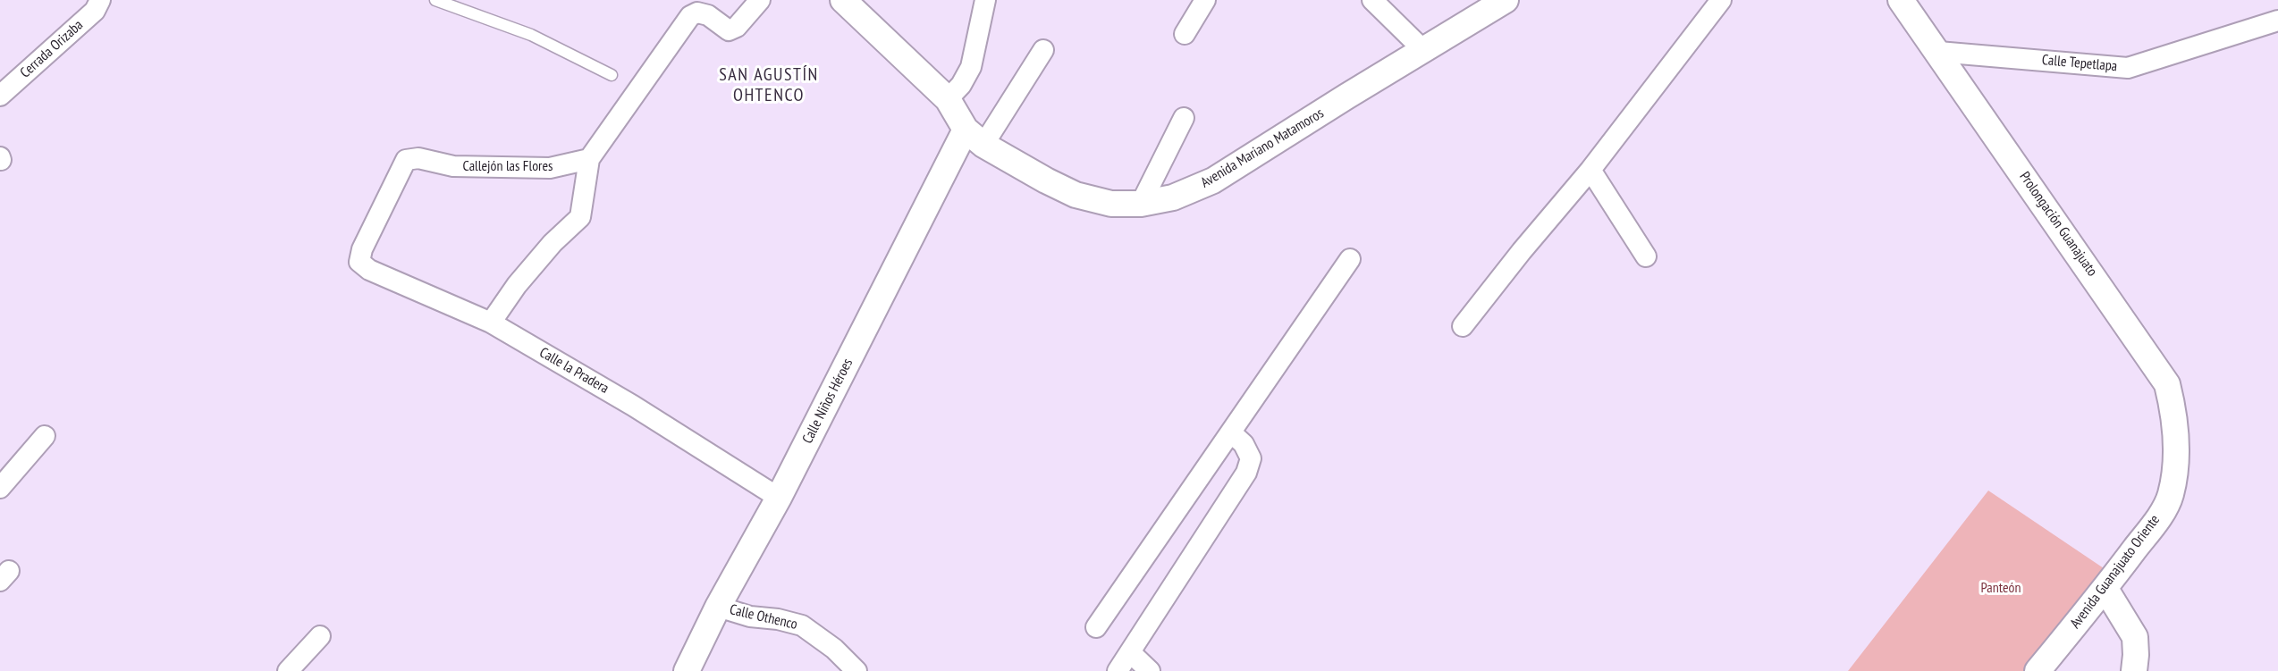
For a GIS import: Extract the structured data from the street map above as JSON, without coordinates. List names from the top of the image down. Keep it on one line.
{"streets":{"street":["Cerrada Orizaba","Calle Tepetlapa","Avenida Mariano Matamoros","Callejón las Flores","Prolongación Guanajuato","Calle la Pradera","Calle Niños Héroes","Avenida Guanajuato Oriente","Calle Othenco"]},"crossings":[["Calle Tepetlapa","Prolongación Guanajuato"],["Avenida Mariano Matamoros","Calle Niños Héroes"],["Callejón las Flores","Calle la Pradera"],["Prolongación Guanajuato","Avenida Guanajuato Oriente"],["Calle la Pradera","Calle Niños Héroes"],["Calle Niños Héroes","Calle Othenco"]],"districts":["SAN AGUSTÍN OHTENCO"],"parks":["Panteón"]}
